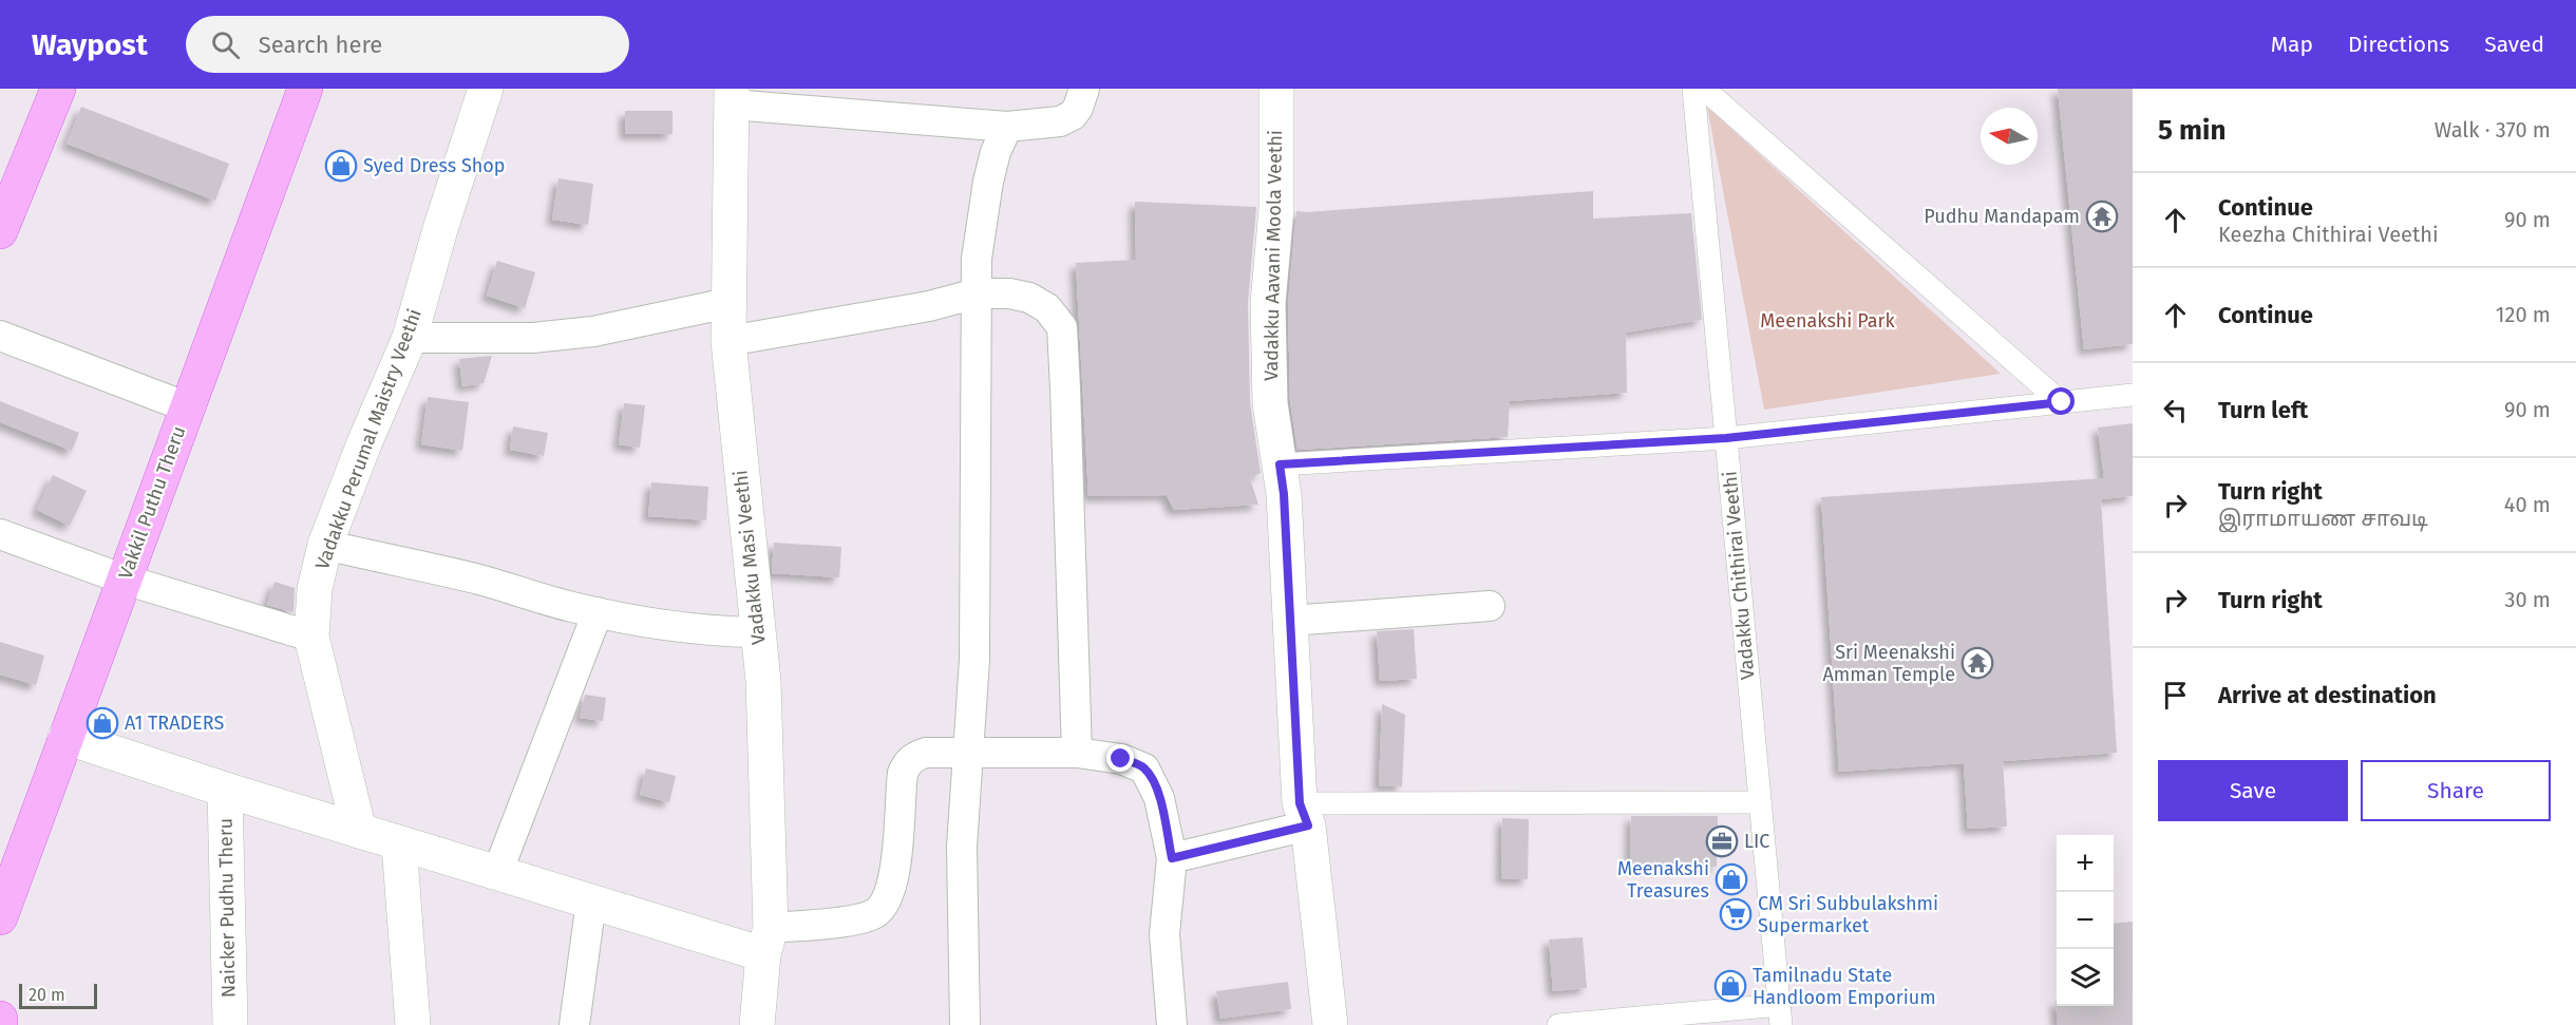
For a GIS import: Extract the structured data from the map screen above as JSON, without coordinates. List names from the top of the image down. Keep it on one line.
{"streets":{"main road":["Vakkil Puthu Theru"],"street":["Vadakku Aavani Moola Veethi","Vadakku Perumal Maistry Veethi","Vadakku Masi Veethi","Vadakku Chithirai Veethi","Naicker Pudhu Theru"]},"parks":["Meenakshi Park"],"places":{"shop":["Syed Dress Shop","A1 TRADERS","Meenakshi Treasures","Tamilnadu State Handloom Emporium"],"temple":["Pudhu Mandapam","Sri Meenakshi Amman Temple"],"office":["LIC"],"supermarket":["CM Sri Subbulakshmi Supermarket"]},"scale_bar":"20 m","north":"left","page":{"header":"Waypost","search":"Search here","nav":["Map","Directions","Saved"],"heading":["5 min","Walk · 370 m"],"list":[["Continue","Keezha Chithirai Veethi","90 m"],["Continue","120 m"],["Turn left","90 m"],["Turn right","இராமாயண சாவடி","40 m"],["Turn right","30 m"],"Arrive at destination"],"buttons":["Save","Share"],"map_buttons":["+","−"],"scale":"20 m"}}
